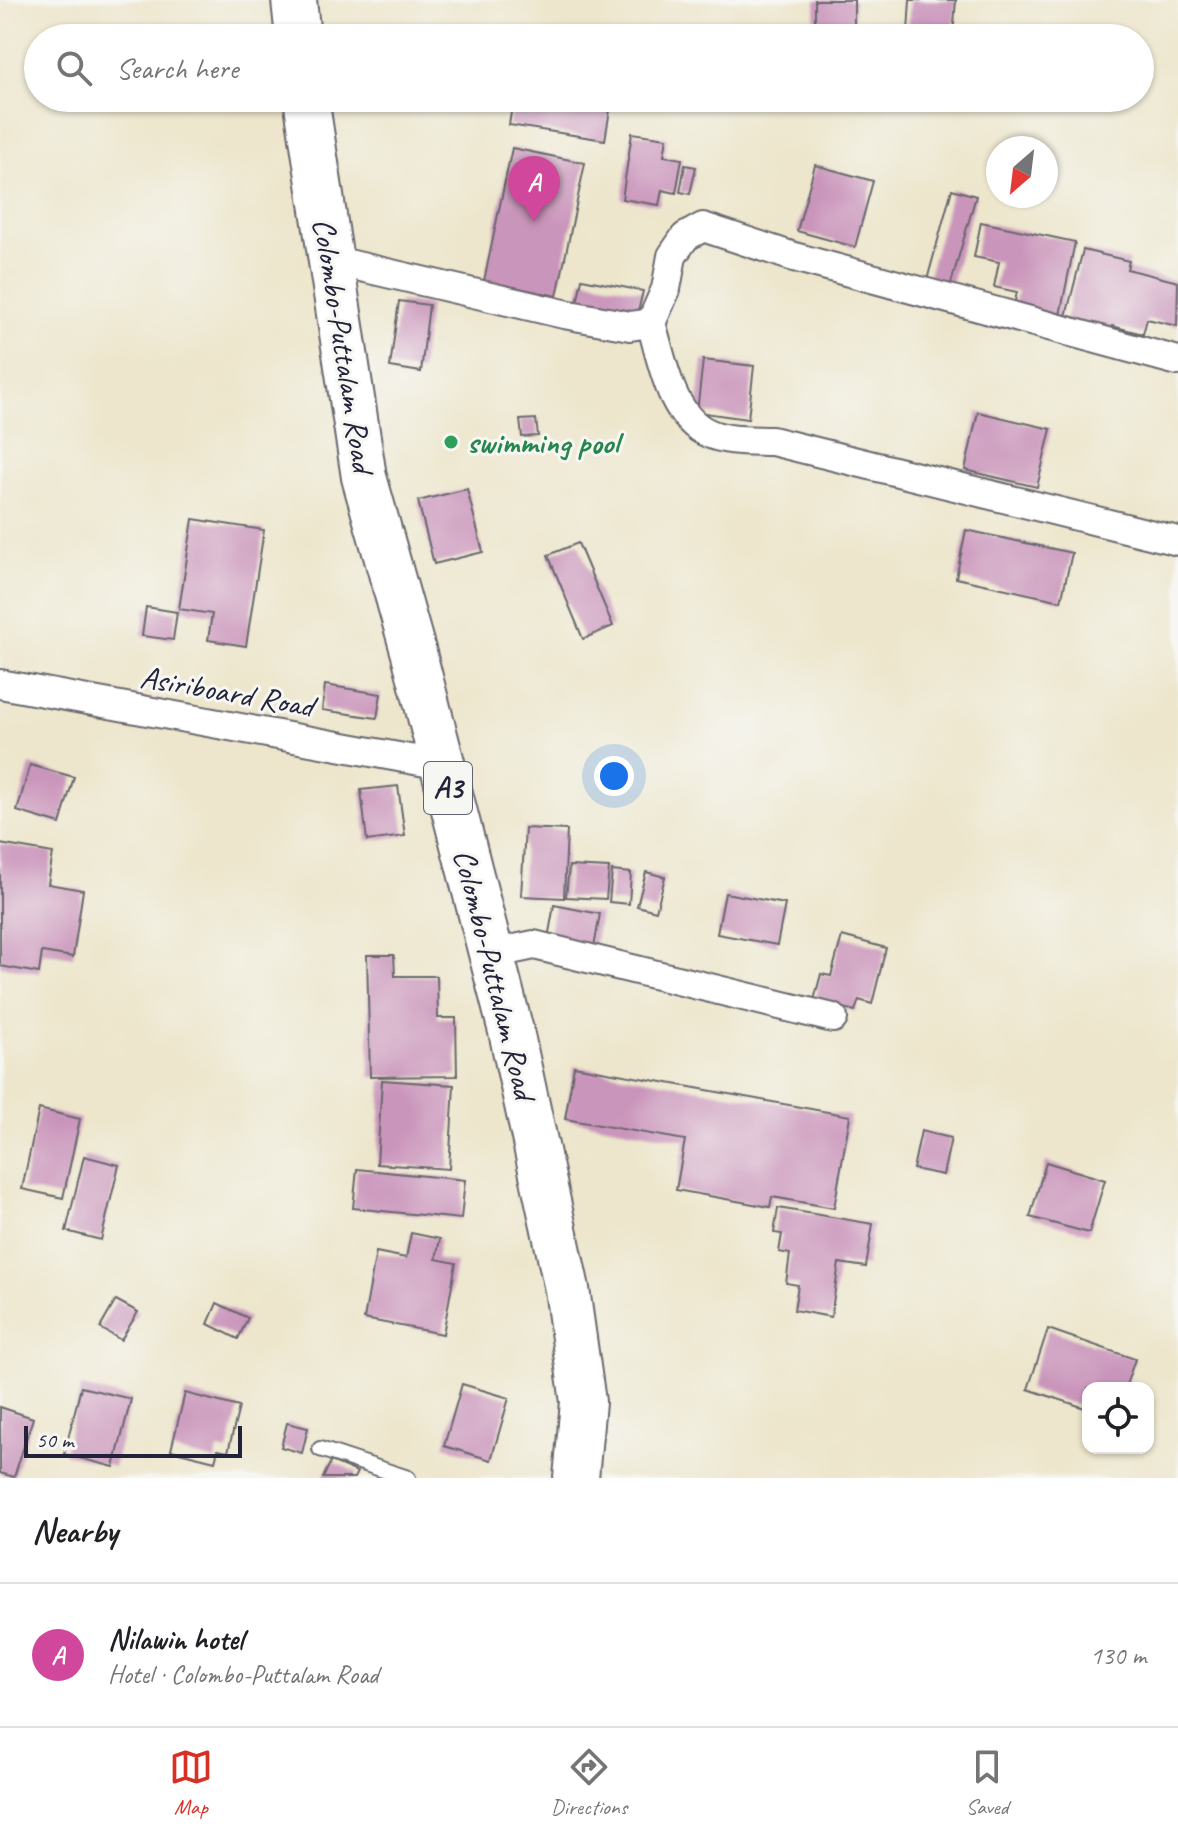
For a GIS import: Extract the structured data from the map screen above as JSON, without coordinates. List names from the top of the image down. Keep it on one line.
{"streets":{"highway":["Colombo-Puttalam Road","A3"],"street":["Asiriboard Road"]},"crossings":[["Colombo-Puttalam Road","Asiriboard Road"]],"places":["swimming pool"],"scale_bar":"50 m","north":"bottom left","page":{"search":"Search here","pins":"A","scale":"50 m","heading":"Nearby","list":[{"mark":"A","name":"Nilawin hotel","note":"Hotel · Colombo-Puttalam Road","value":"130 m"}],"nav":["Map","Directions","Saved"]}}
